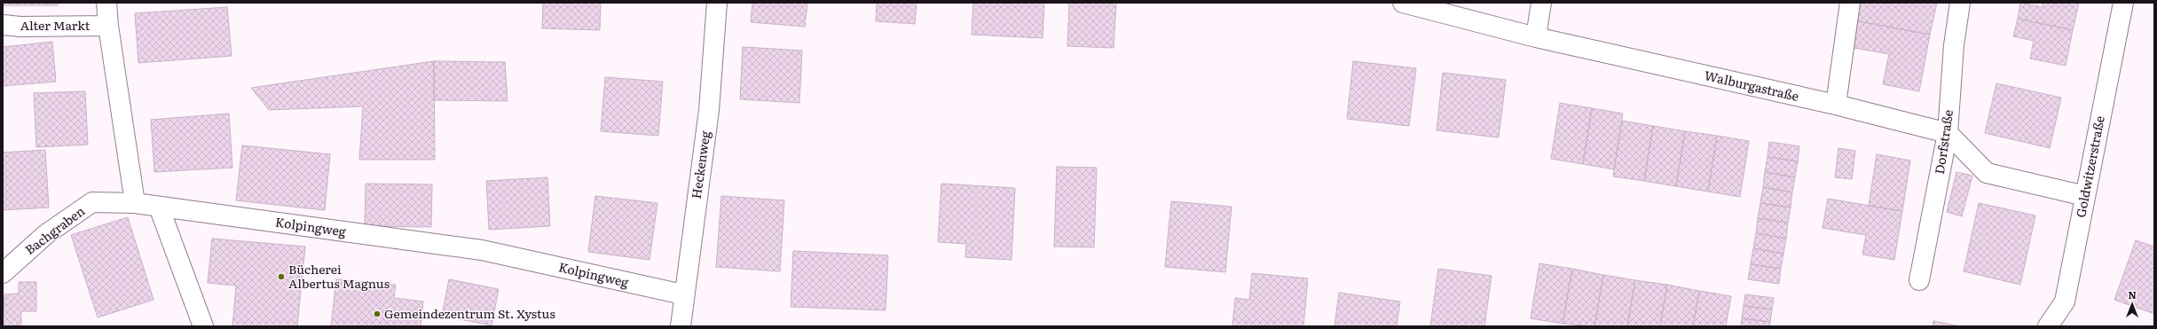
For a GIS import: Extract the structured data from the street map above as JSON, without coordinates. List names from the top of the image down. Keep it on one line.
{"streets":{"street":["Alter Markt","Walburgastraße","Dorfstraße","Heckenweg","Goldwitzerstraße","Kolpingweg","Bachgraben"]},"crossings":[["Walburgastraße","Dorfstraße"],["Heckenweg","Kolpingweg"],["Kolpingweg","Bachgraben"]],"places":["Bücherei Albertus Magnus","Gemeindezentrum St. Xystus"],"north":"top"}
